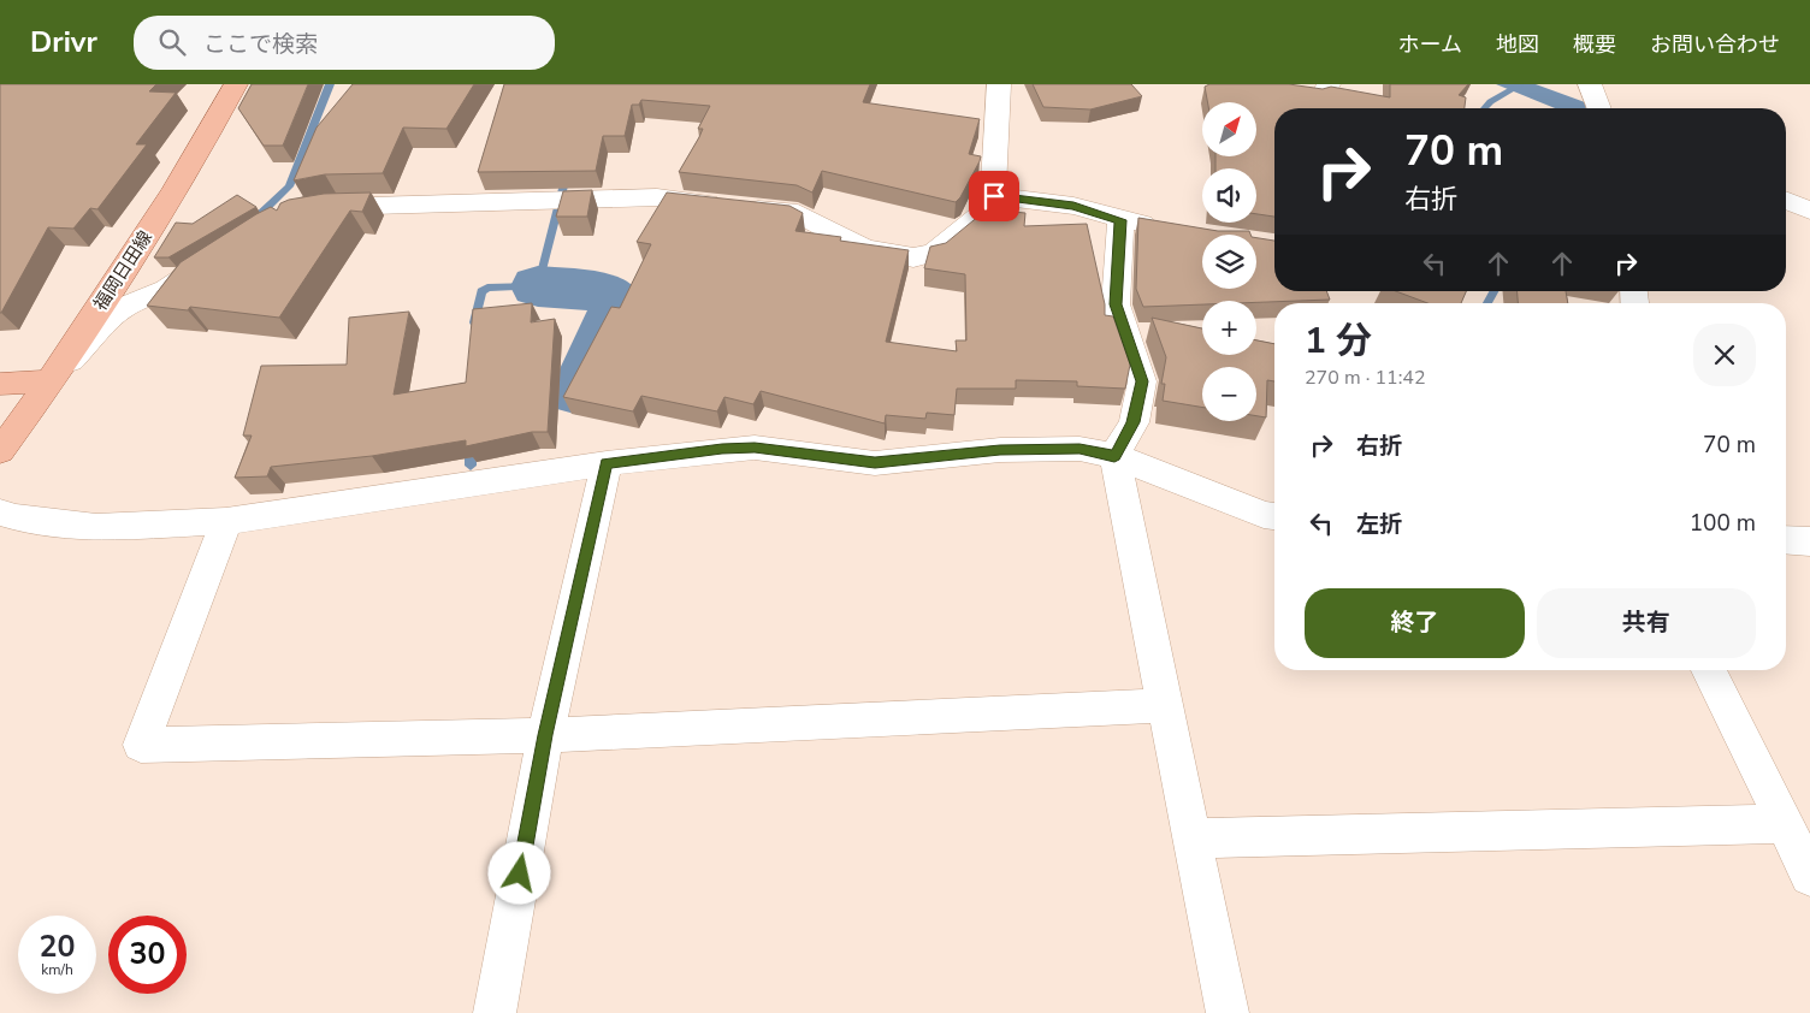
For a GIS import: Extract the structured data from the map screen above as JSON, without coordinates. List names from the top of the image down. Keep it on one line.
{"streets":{"main road":["福岡日田線"]},"north":"top right","page":{"header":"Drivr","search":"ここで検索","nav":["ホーム","地図","概要","お問い合わせ"],"map_buttons":["+","−"],"turn":["70 m","右折"],"heading":["1 分","270 m · 11:42"],"list":[{"name":"右折","value":"70 m"},{"name":"左折","value":"100 m"}],"buttons":["終了","共有"],"speed":"20 km/h","limit":"30"}}
